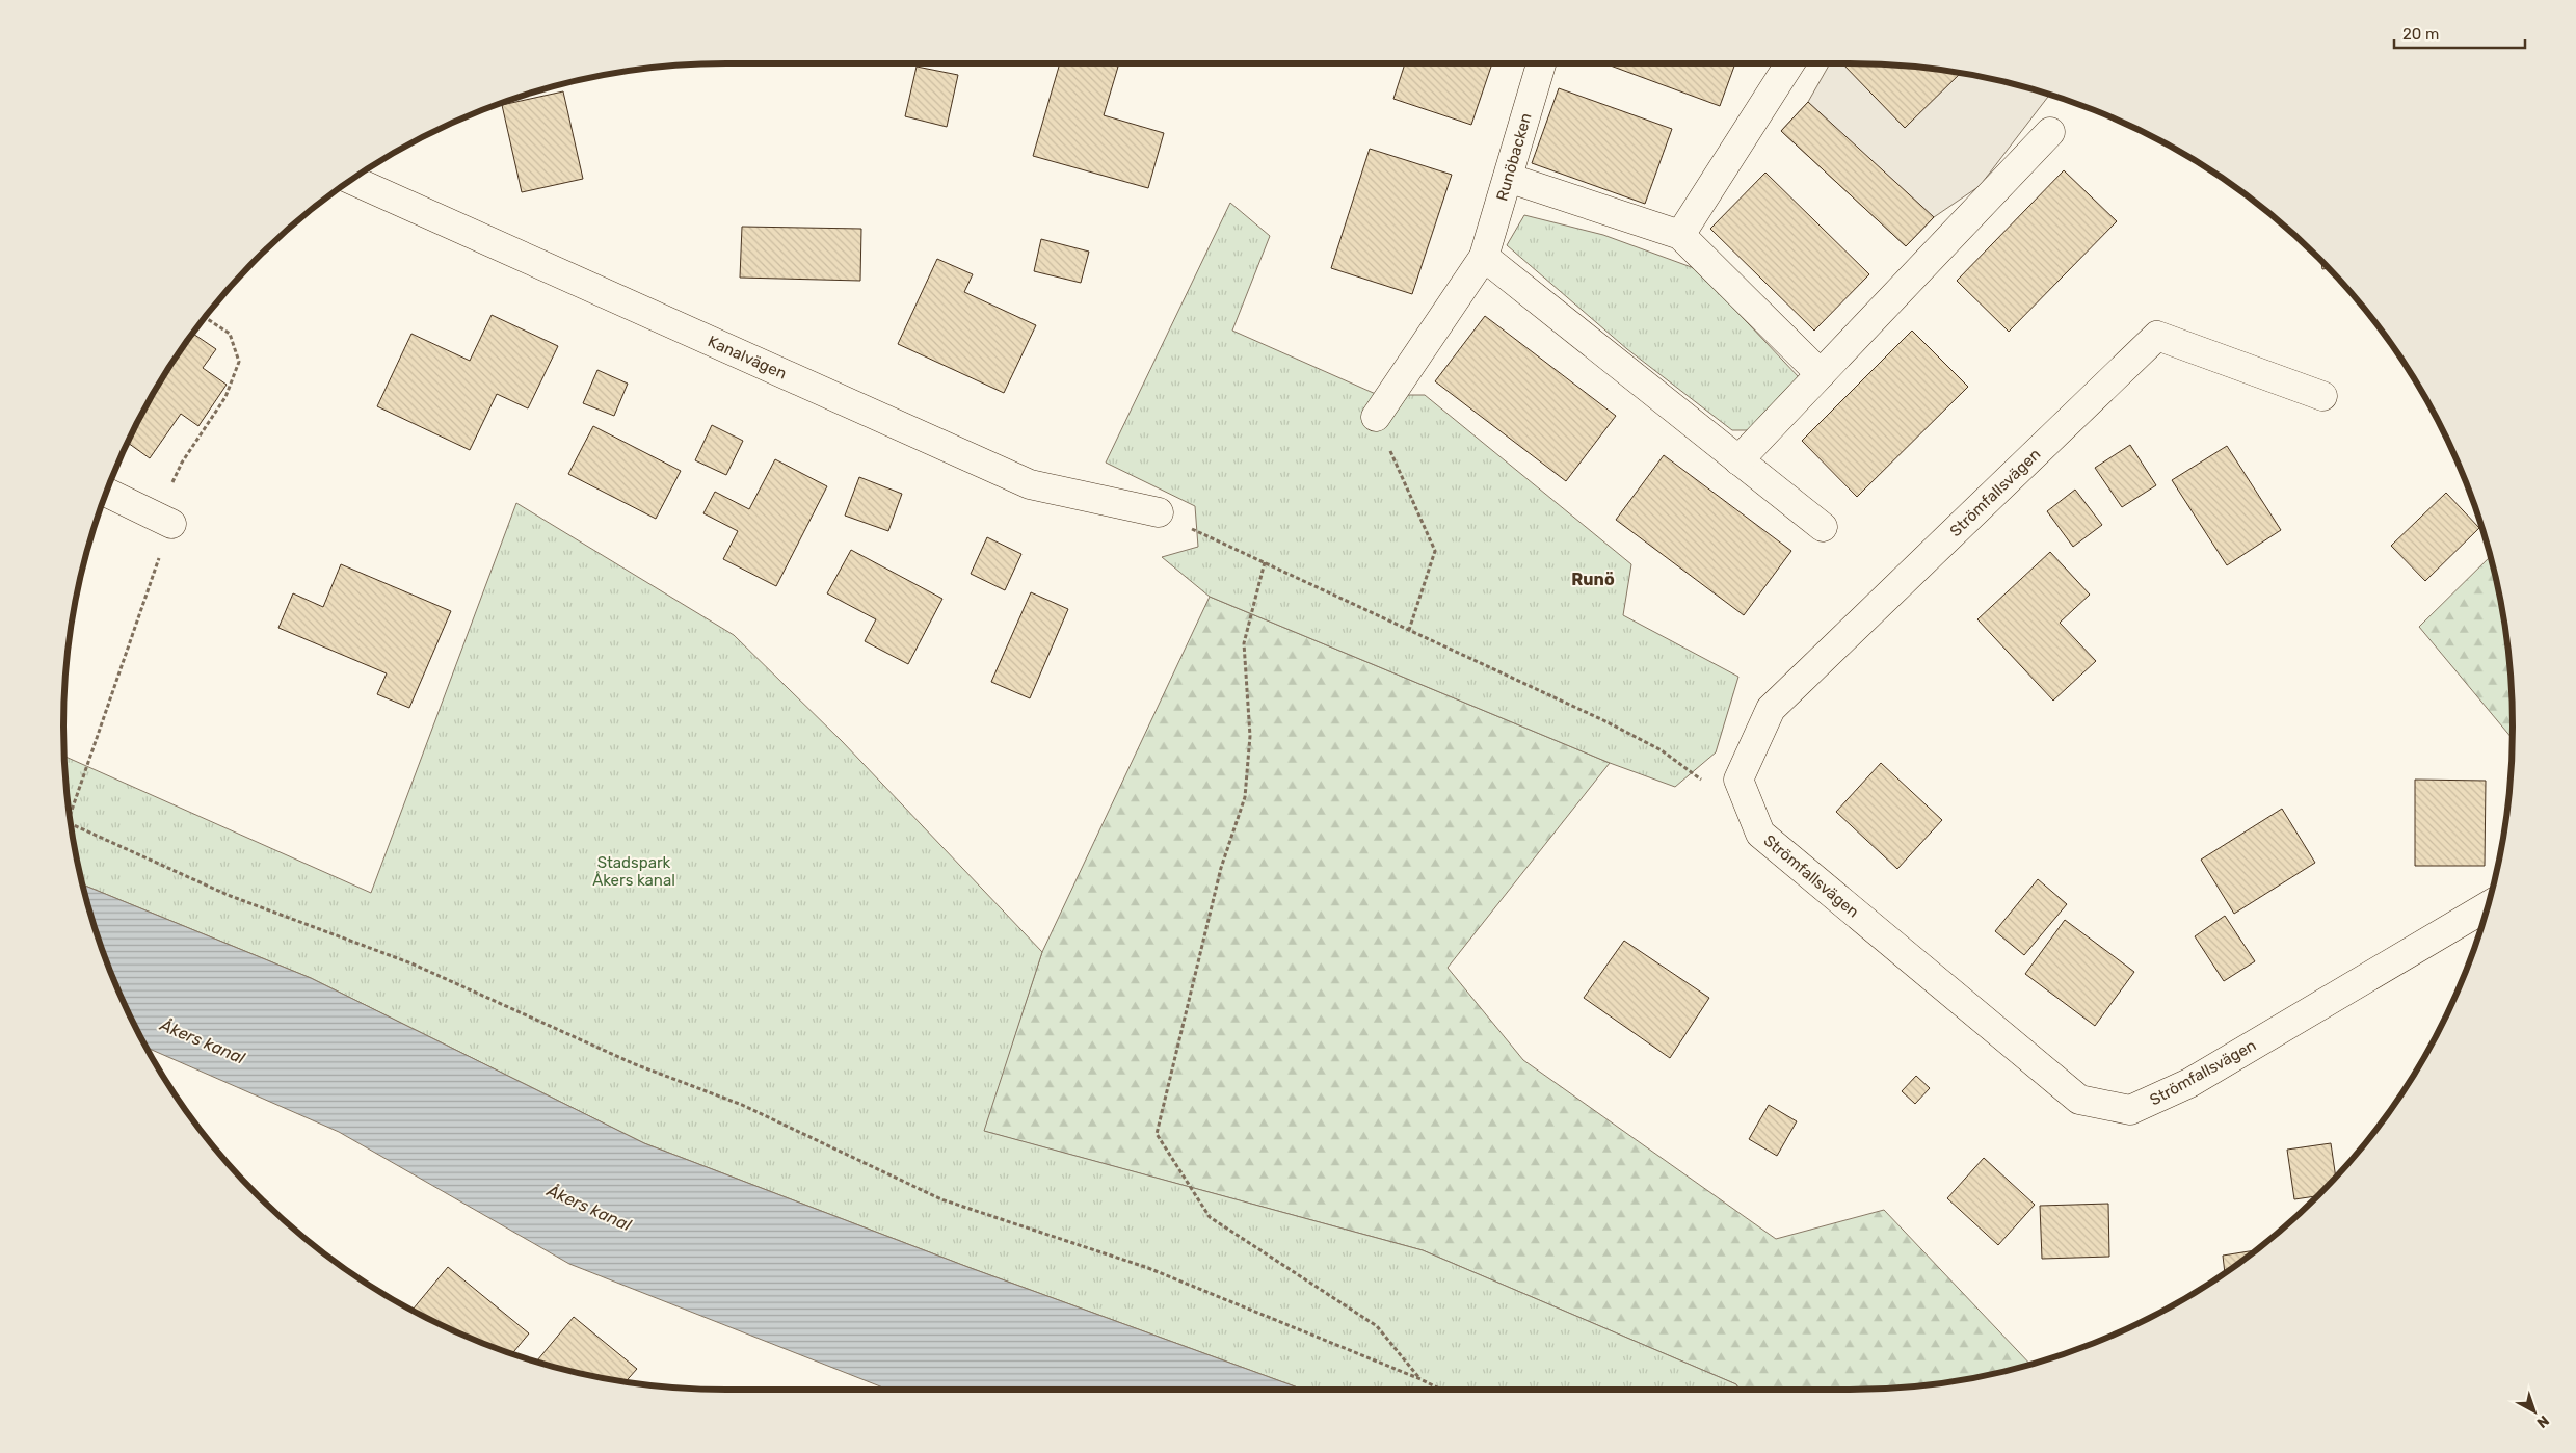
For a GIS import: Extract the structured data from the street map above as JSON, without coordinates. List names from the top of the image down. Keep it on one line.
{"streets":{"street":["Runöbacken","Kanalvägen","Strömfallsvägen"]},"districts":["Runö"],"water":["Åkers kanal"],"parks":["Stadspark Åkers kanal"],"scale_bar":"20 m","north":"bottom right"}
